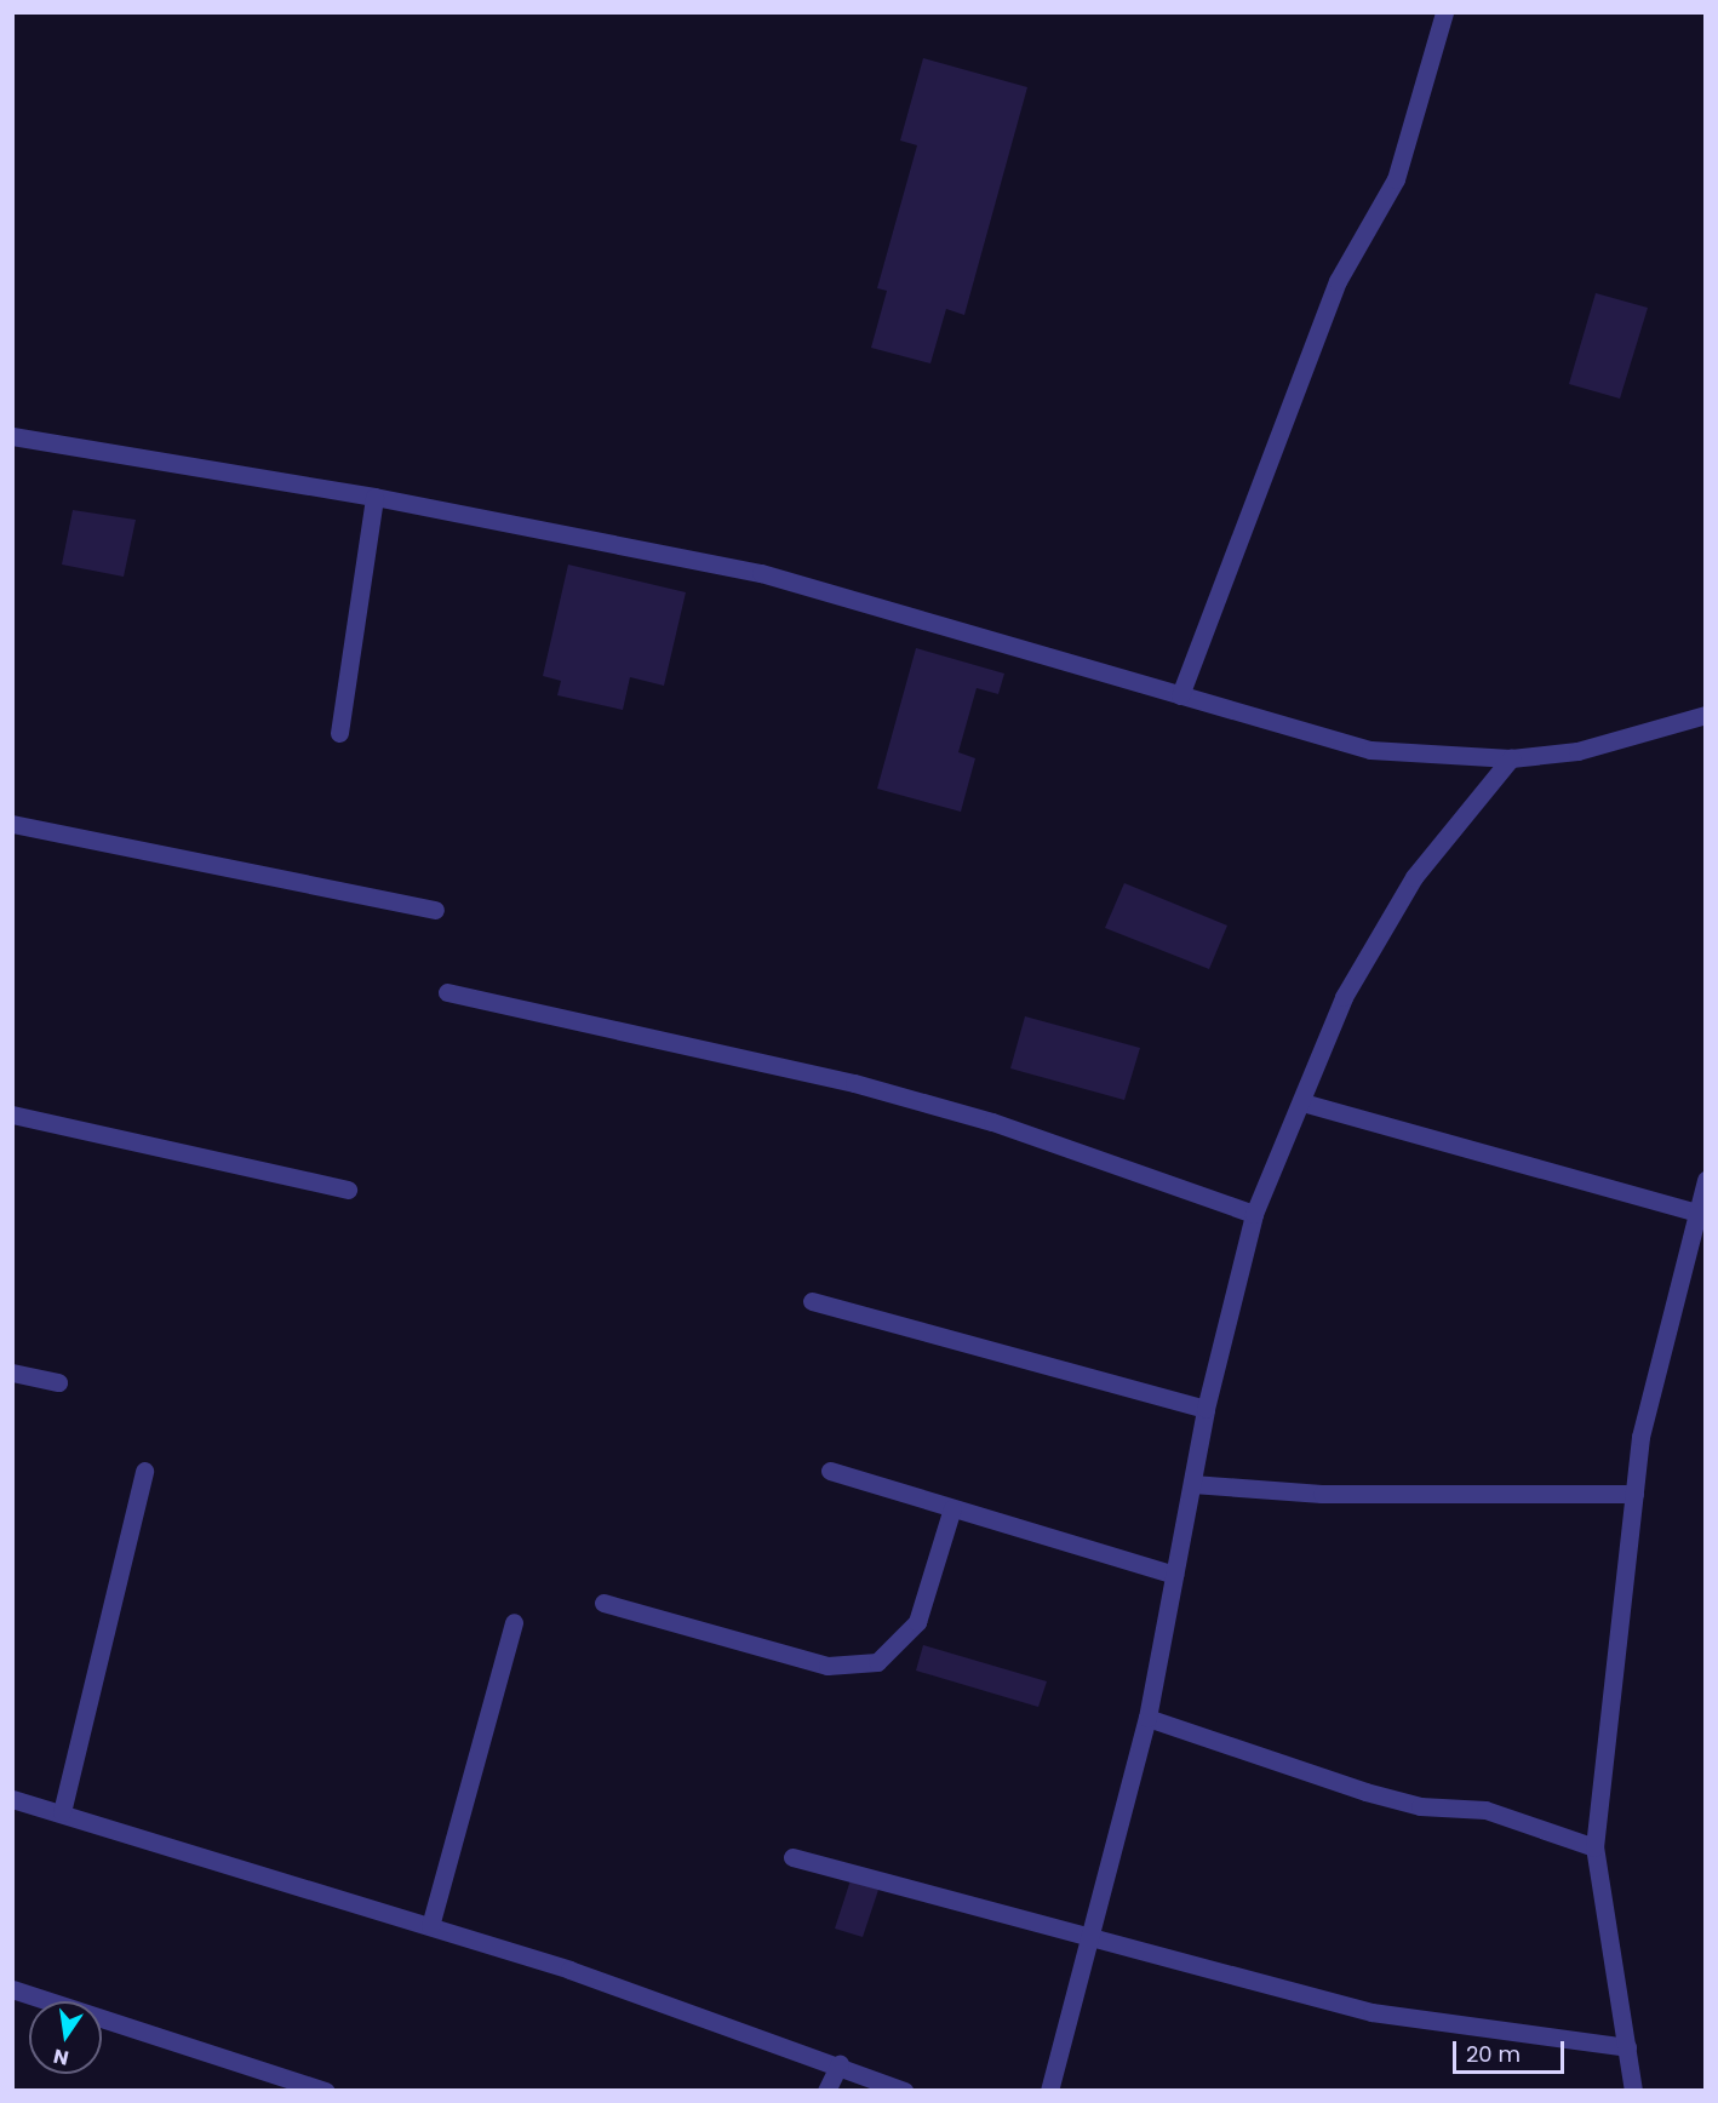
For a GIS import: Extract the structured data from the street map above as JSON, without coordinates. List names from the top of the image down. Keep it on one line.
{"scale_bar":"20 m","north":"bottom"}
